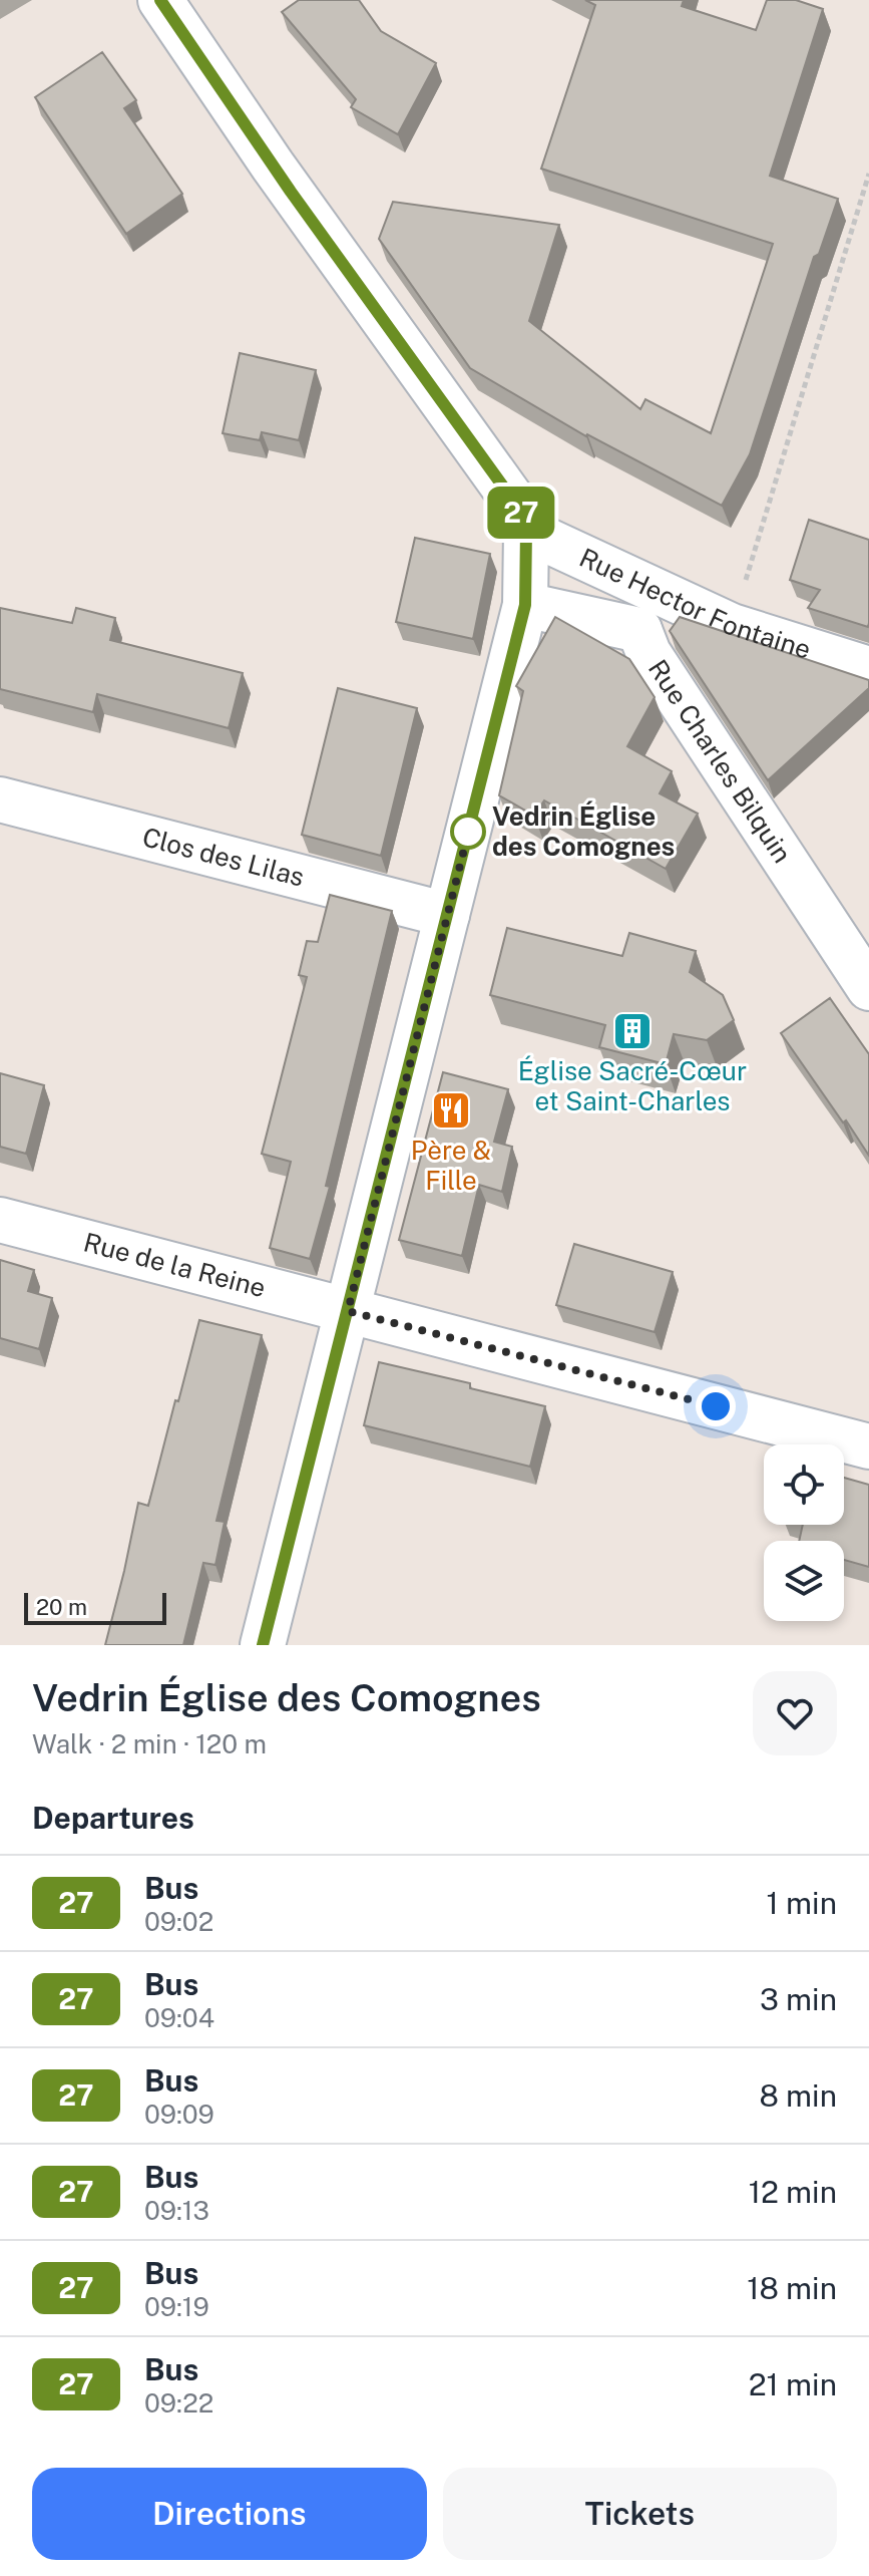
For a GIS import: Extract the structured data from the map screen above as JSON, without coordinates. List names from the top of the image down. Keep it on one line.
{"streets":{"street":["Rue Hector Fontaine","Rue Charles Bilquin","Clos des Lilas","Rue de la Reine"]},"places":{"other":["Vedrin Église des Comognes"],"building":["Église Sacré-Cœur et Saint-Charles"],"restaurant":["Père & Fille"]},"lines":["bus line 27"],"scale_bar":"20 m","page":{"on_map":"27","scale":"20 m","heading":[["Vedrin Église des Comognes","Walk · 2 min · 120 m"],"Departures"],"list":[{"mark":"27","name":"Bus","note":"09:02","value":"1 min"},{"mark":"27","name":"Bus","note":"09:04","value":"3 min"},{"mark":"27","name":"Bus","note":"09:09","value":"8 min"},{"mark":"27","name":"Bus","note":"09:13","value":"12 min"},{"mark":"27","name":"Bus","note":"09:19","value":"18 min"},{"mark":"27","name":"Bus","note":"09:22","value":"21 min"}],"buttons":["Directions","Tickets"]}}
